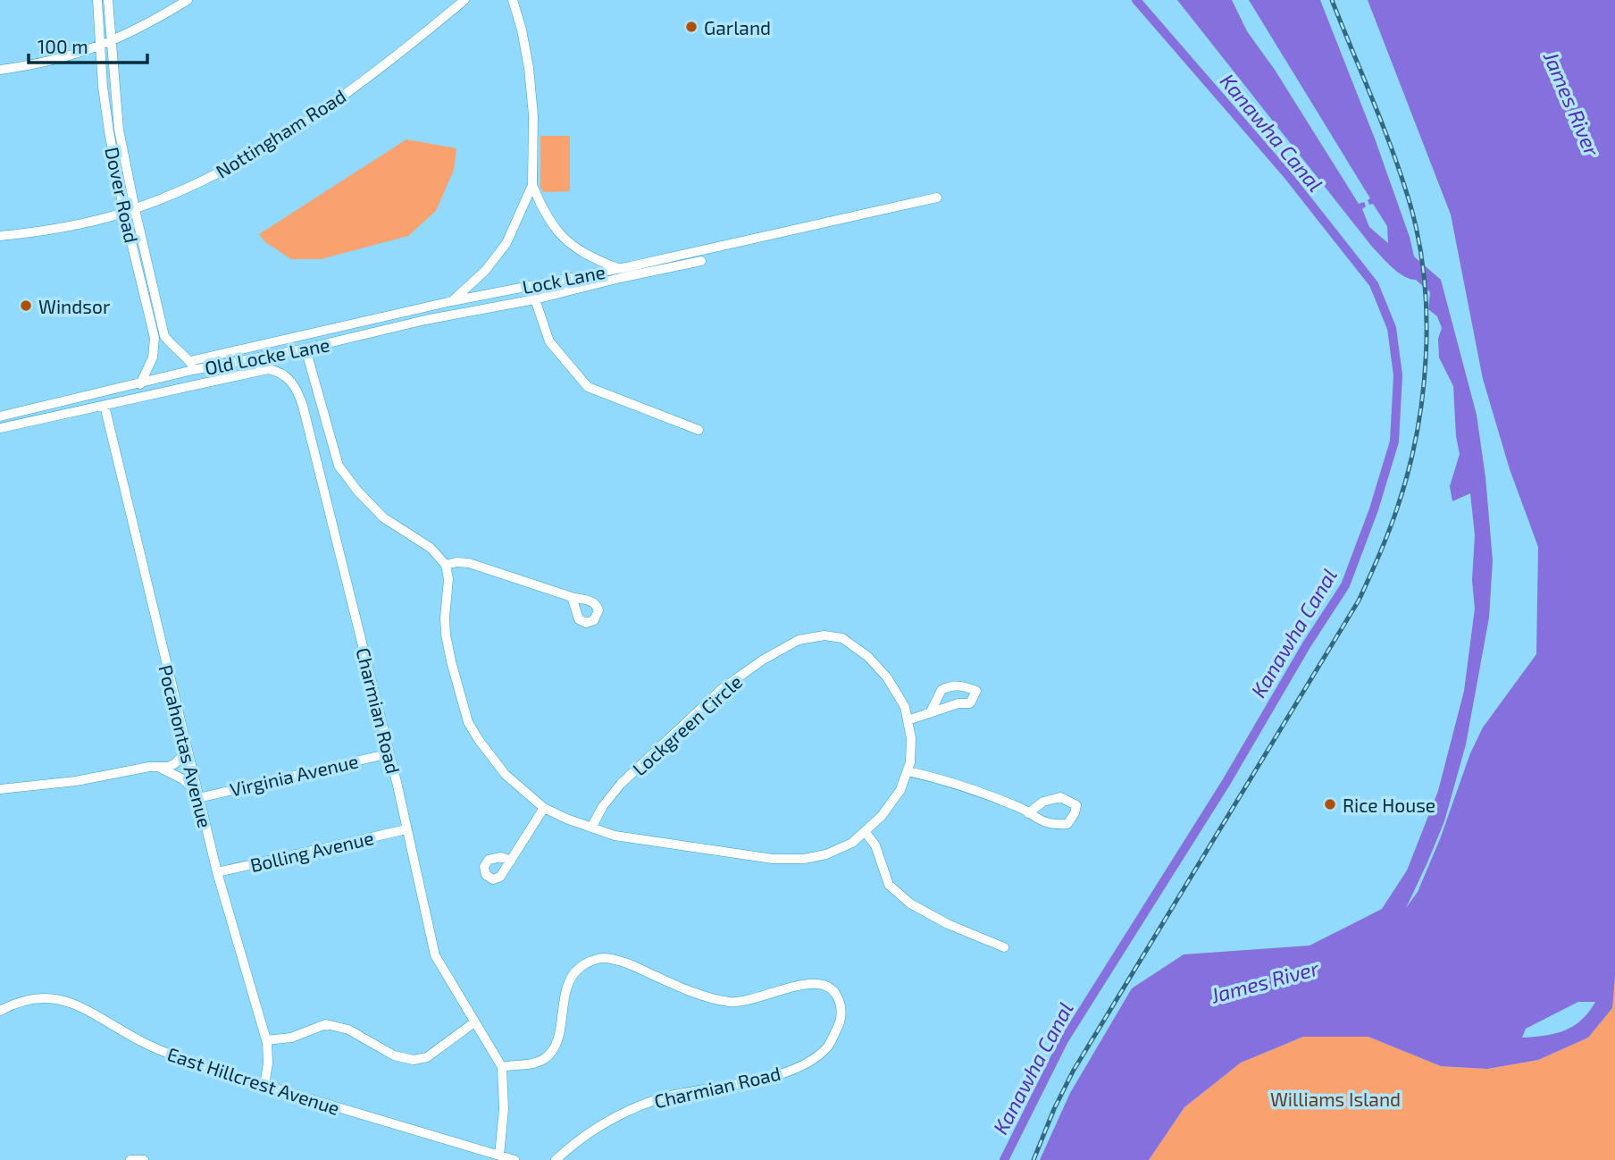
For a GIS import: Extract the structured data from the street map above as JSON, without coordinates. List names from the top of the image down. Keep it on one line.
{"streets":{"street":["Nottingham Road","Dover Road","Lock Lane","Old Locke Lane","Charmian Road","Lockgreen Circle","Pocahontas Avenue","Virginia Avenue","Bolling Avenue","East Hillcrest Avenue"]},"crossings":[["Nottingham Road","Dover Road"],["Dover Road","Lock Lane"],["Dover Road","Old Locke Lane"],["Lock Lane","Old Locke Lane"],["Charmian Road","Pocahontas Avenue"],["Charmian Road","Virginia Avenue"],["Charmian Road","Bolling Avenue"],["Charmian Road","East Hillcrest Avenue"],["Pocahontas Avenue","Virginia Avenue"],["Pocahontas Avenue","Bolling Avenue"],["Pocahontas Avenue","East Hillcrest Avenue"]],"water":["James River","Kanawha Canal"],"parks":["Williams Island"],"places":["Garland","Windsor","Rice House"],"scale_bar":"100 m"}
